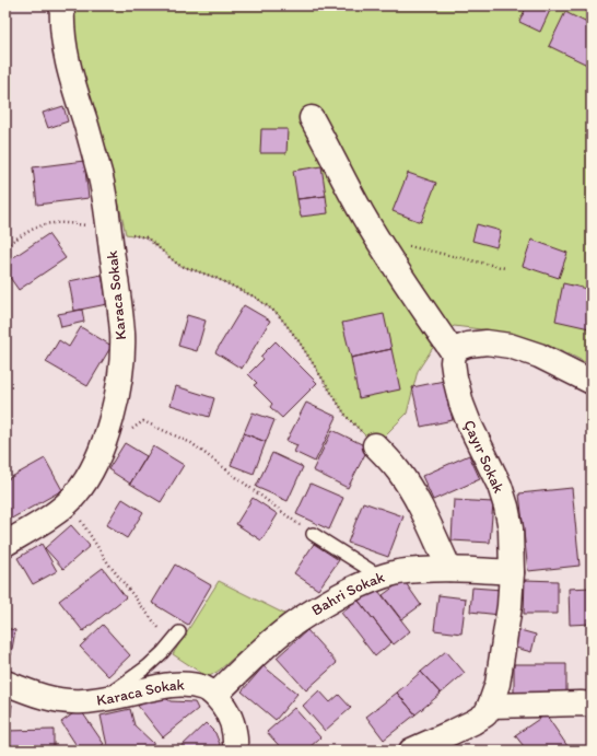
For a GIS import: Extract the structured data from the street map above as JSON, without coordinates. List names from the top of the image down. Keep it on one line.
{"streets":{"street":["Karaca Sokak","Çayır Sokak","Bahri Sokak"]},"crossings":[["Karaca Sokak","Bahri Sokak"],["Çayır Sokak","Bahri Sokak"]]}
